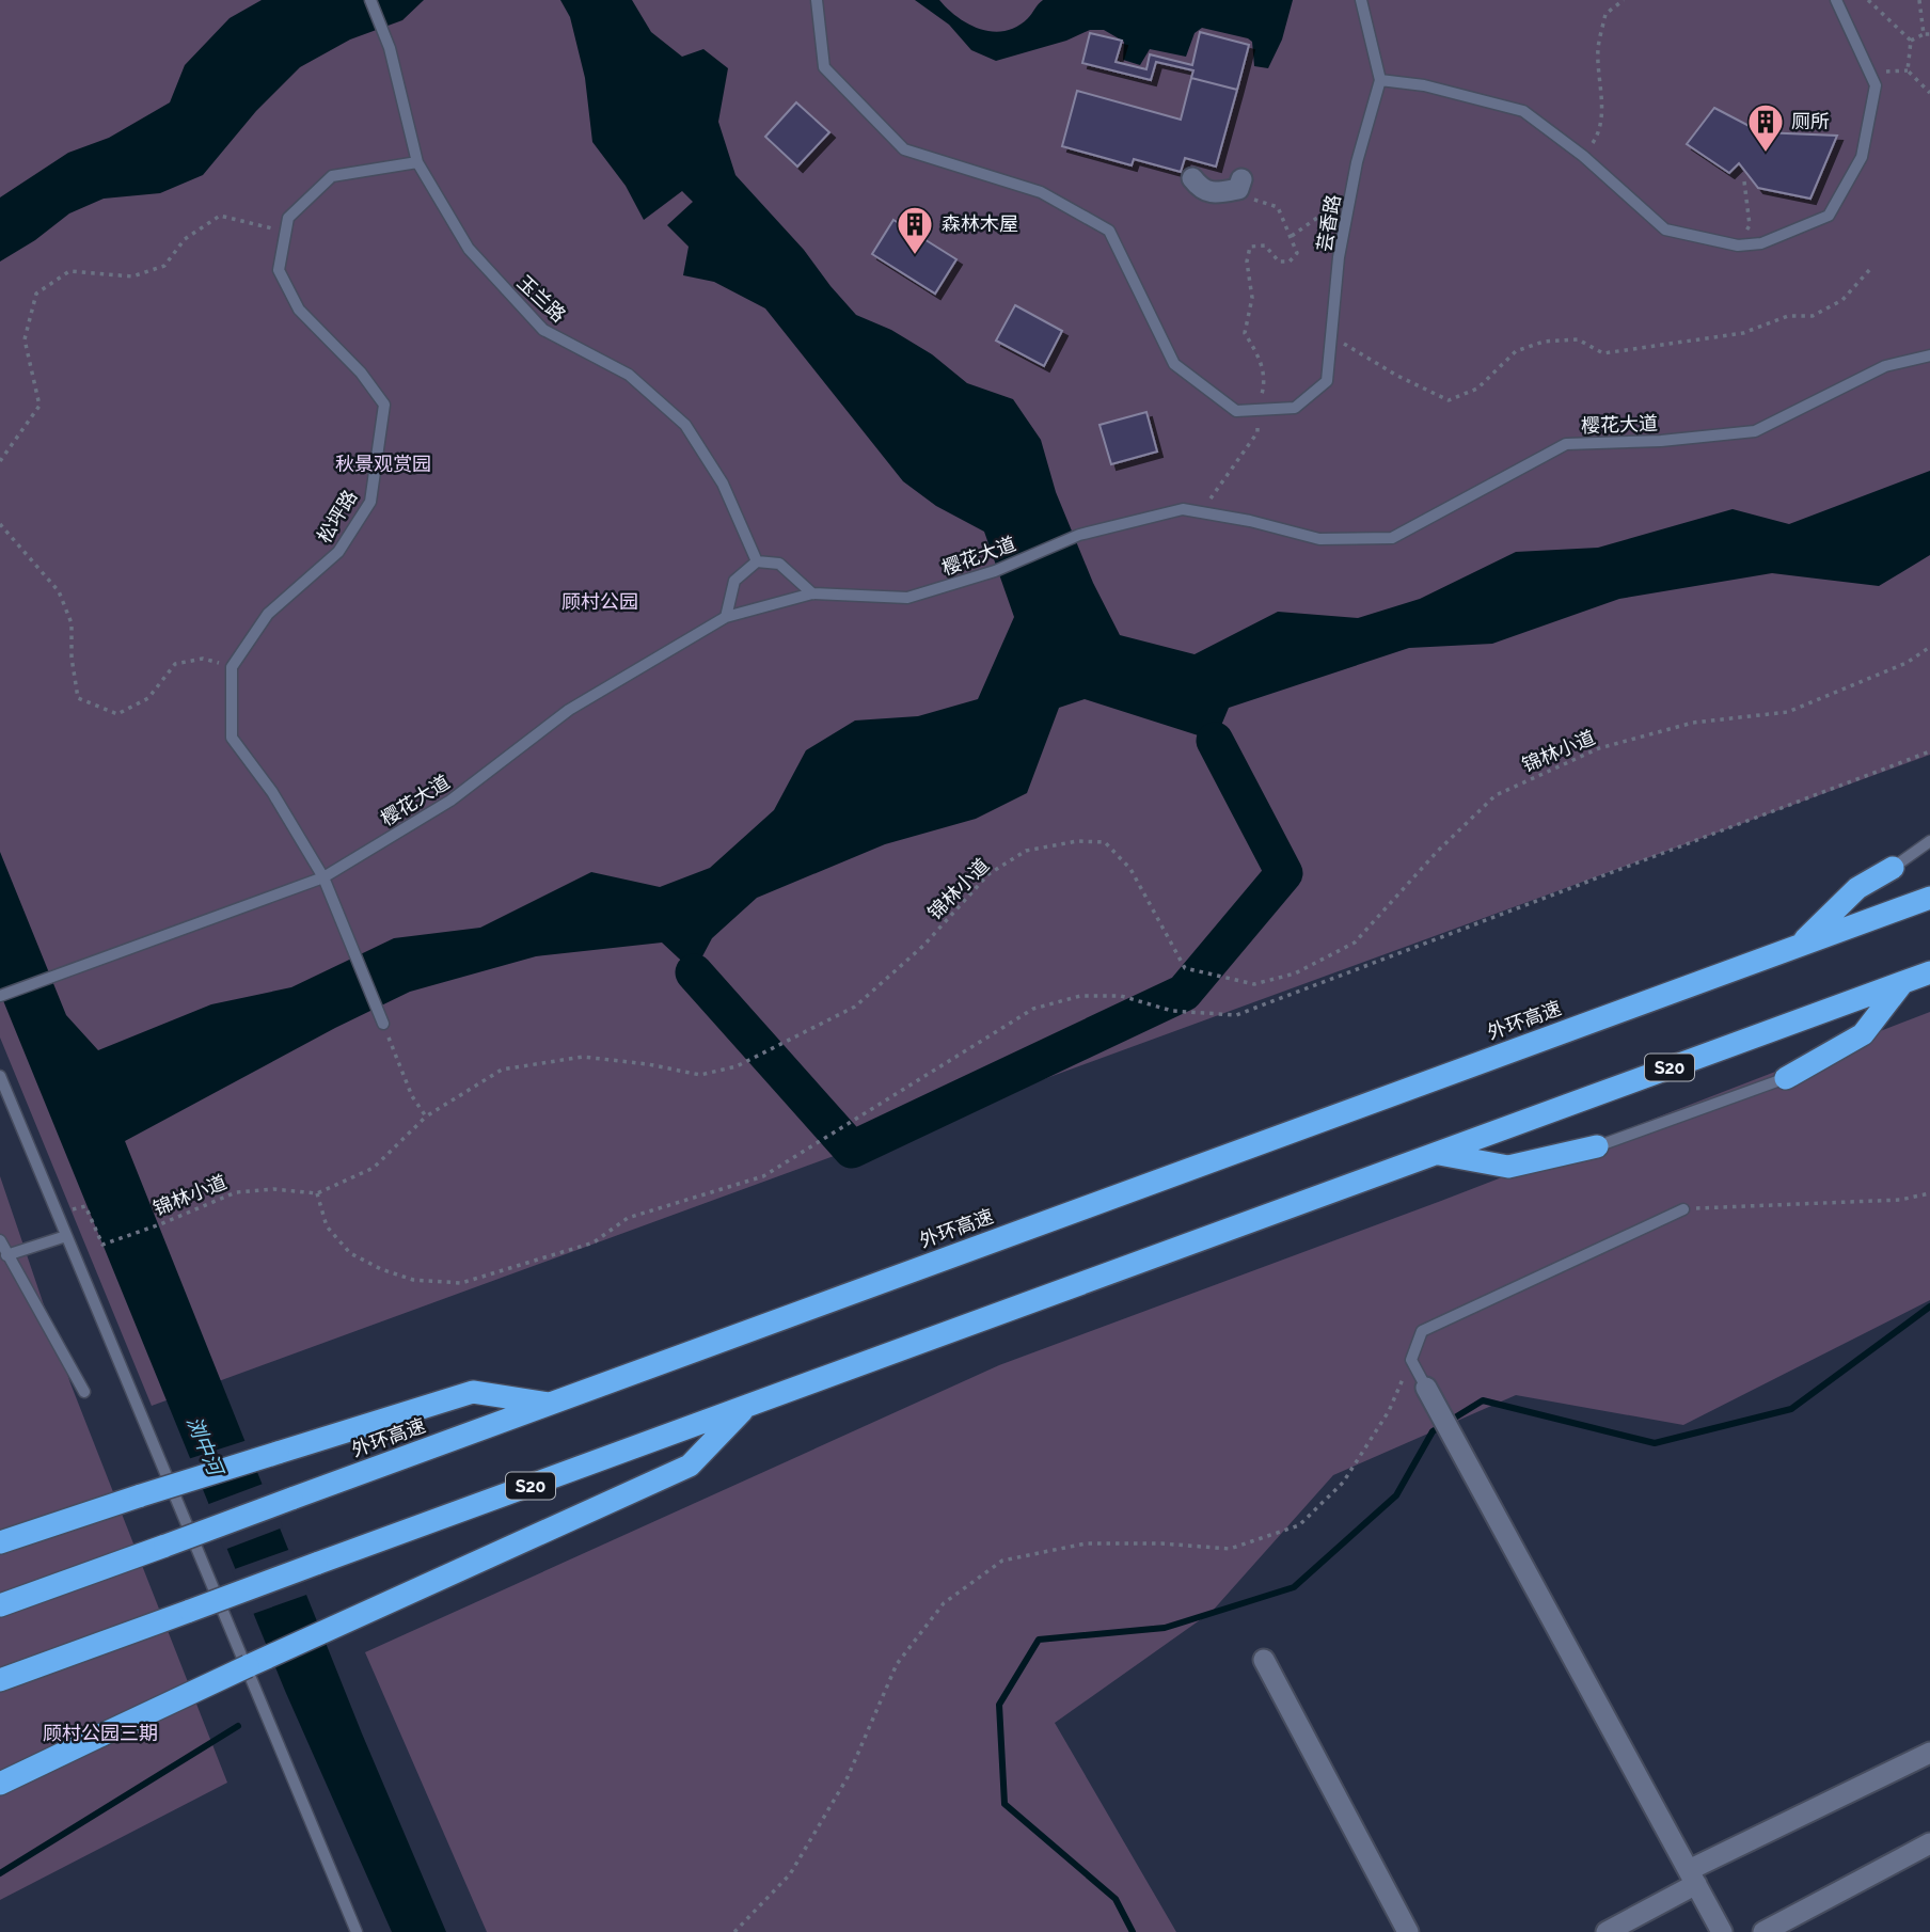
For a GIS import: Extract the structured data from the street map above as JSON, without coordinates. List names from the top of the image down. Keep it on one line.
{"streets":{"highway":["外环高速","S20"],"lane":["芸香路","玉兰路","樱花大道","松坪路"],"path":["锦林小道"]},"crossings":[["玉兰路","松坪路"]],"water":["浏中河"],"parks":["秋景观赏园","顾村公园","顾村公园三期"],"places":{"building":["厕所","森林木屋"]}}
